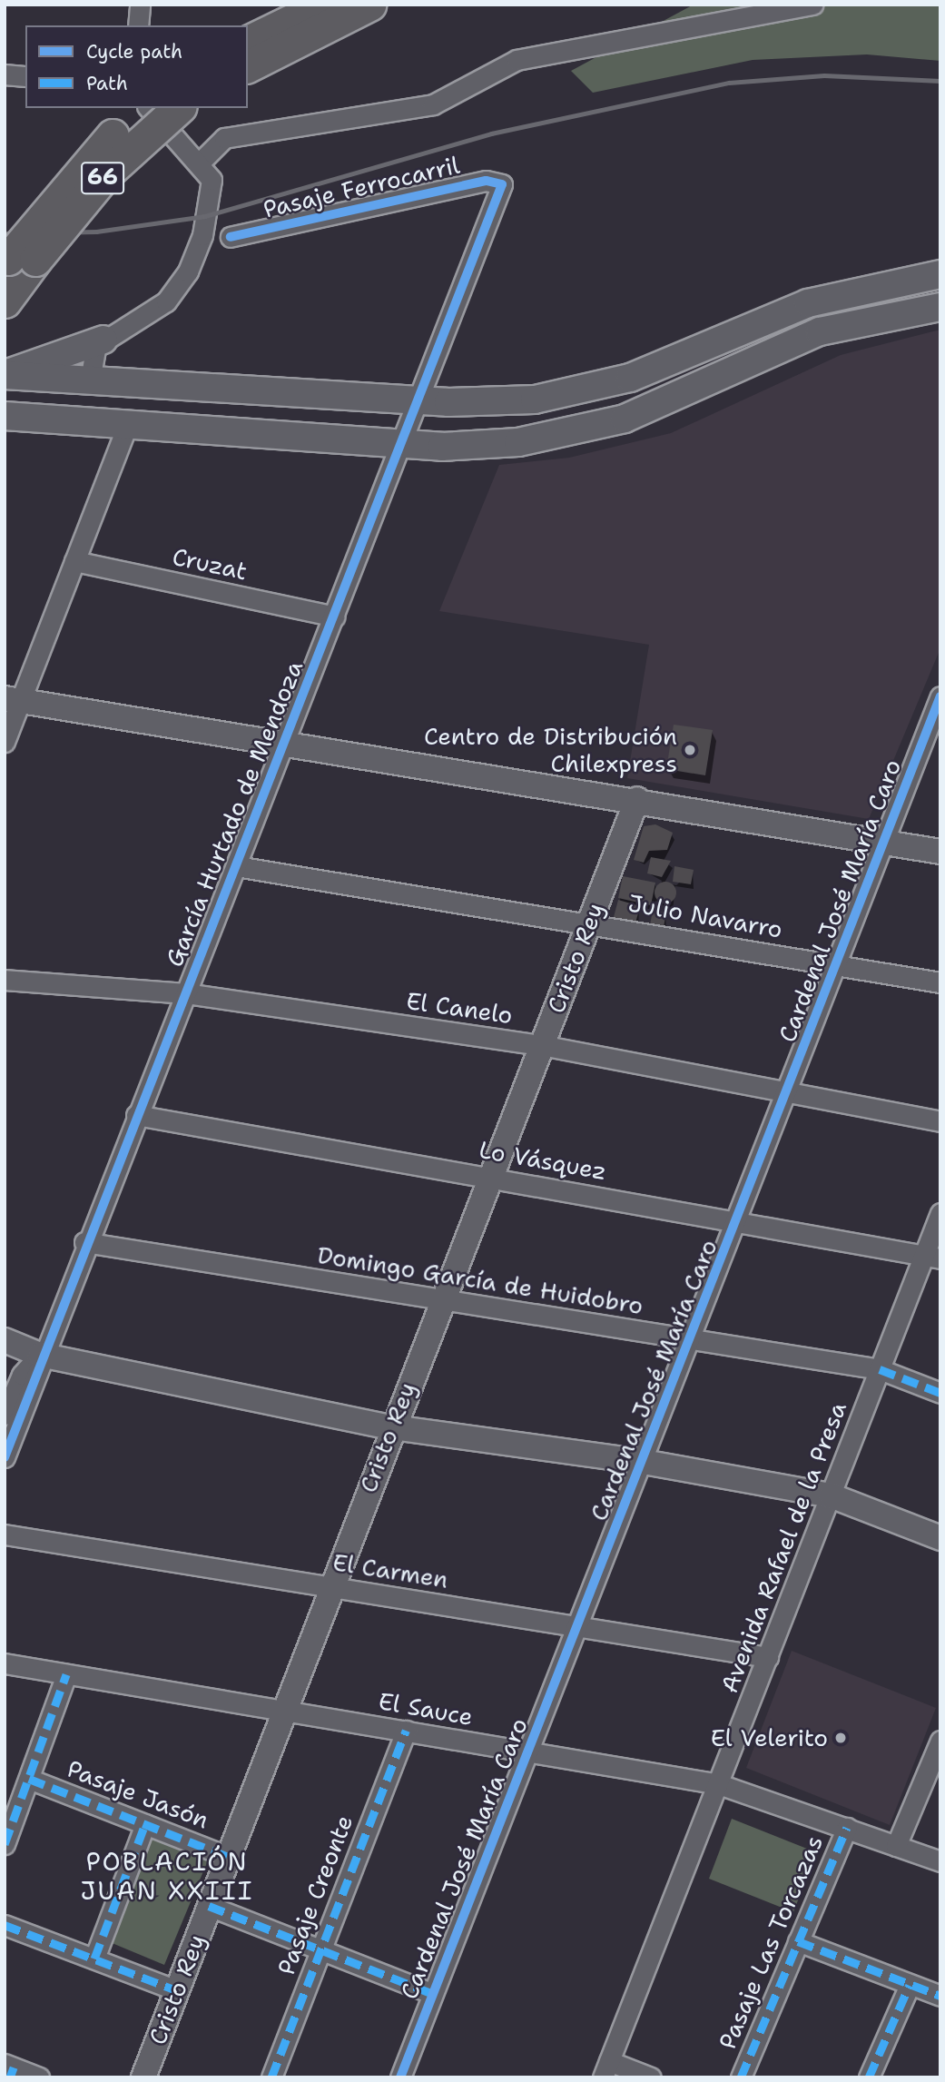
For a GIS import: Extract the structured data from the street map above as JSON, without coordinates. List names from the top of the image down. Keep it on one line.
{"streets":{"highway":["66"],"street":["Pasaje Ferrocarril","Cruzat","García Hurtado de Mendoza","Cardenal José María Caro","Julio Navarro","Cristo Rey","El Canelo","Lo Vásquez","Domingo García de Huidobro","Avenida Rafael de la Presa","El Carmen","El Sauce","Pasaje Jasón","Pasaje Creonte","Pasaje Las Torcazas"]},"crossings":[["Pasaje Ferrocarril","García Hurtado de Mendoza"],["Cruzat","García Hurtado de Mendoza"],["García Hurtado de Mendoza","Julio Navarro"],["García Hurtado de Mendoza","El Canelo"],["García Hurtado de Mendoza","Lo Vásquez"],["García Hurtado de Mendoza","Domingo García de Huidobro"],["Cardenal José María Caro","Julio Navarro"],["Cardenal José María Caro","El Canelo"],["Cardenal José María Caro","Lo Vásquez"],["Cardenal José María Caro","Domingo García de Huidobro"],["Cardenal José María Caro","El Carmen"],["Cardenal José María Caro","El Sauce"],["Julio Navarro","Cristo Rey"],["Cristo Rey","El Canelo"],["Cristo Rey","Lo Vásquez"],["Cristo Rey","Domingo García de Huidobro"],["Cristo Rey","El Carmen"],["Cristo Rey","El Sauce"],["Cristo Rey","Pasaje Jasón"],["Lo Vásquez","Avenida Rafael de la Presa"],["Domingo García de Huidobro","Avenida Rafael de la Presa"],["Avenida Rafael de la Presa","El Carmen"],["Avenida Rafael de la Presa","El Sauce"],["El Sauce","Pasaje Creonte"],["El Sauce","Pasaje Las Torcazas"]],"districts":["POBLACIÓN JUAN XXIII"],"places":["Centro de Distribución Chilexpress","El Velerito"],"legend":["Cycle path","Path"]}
